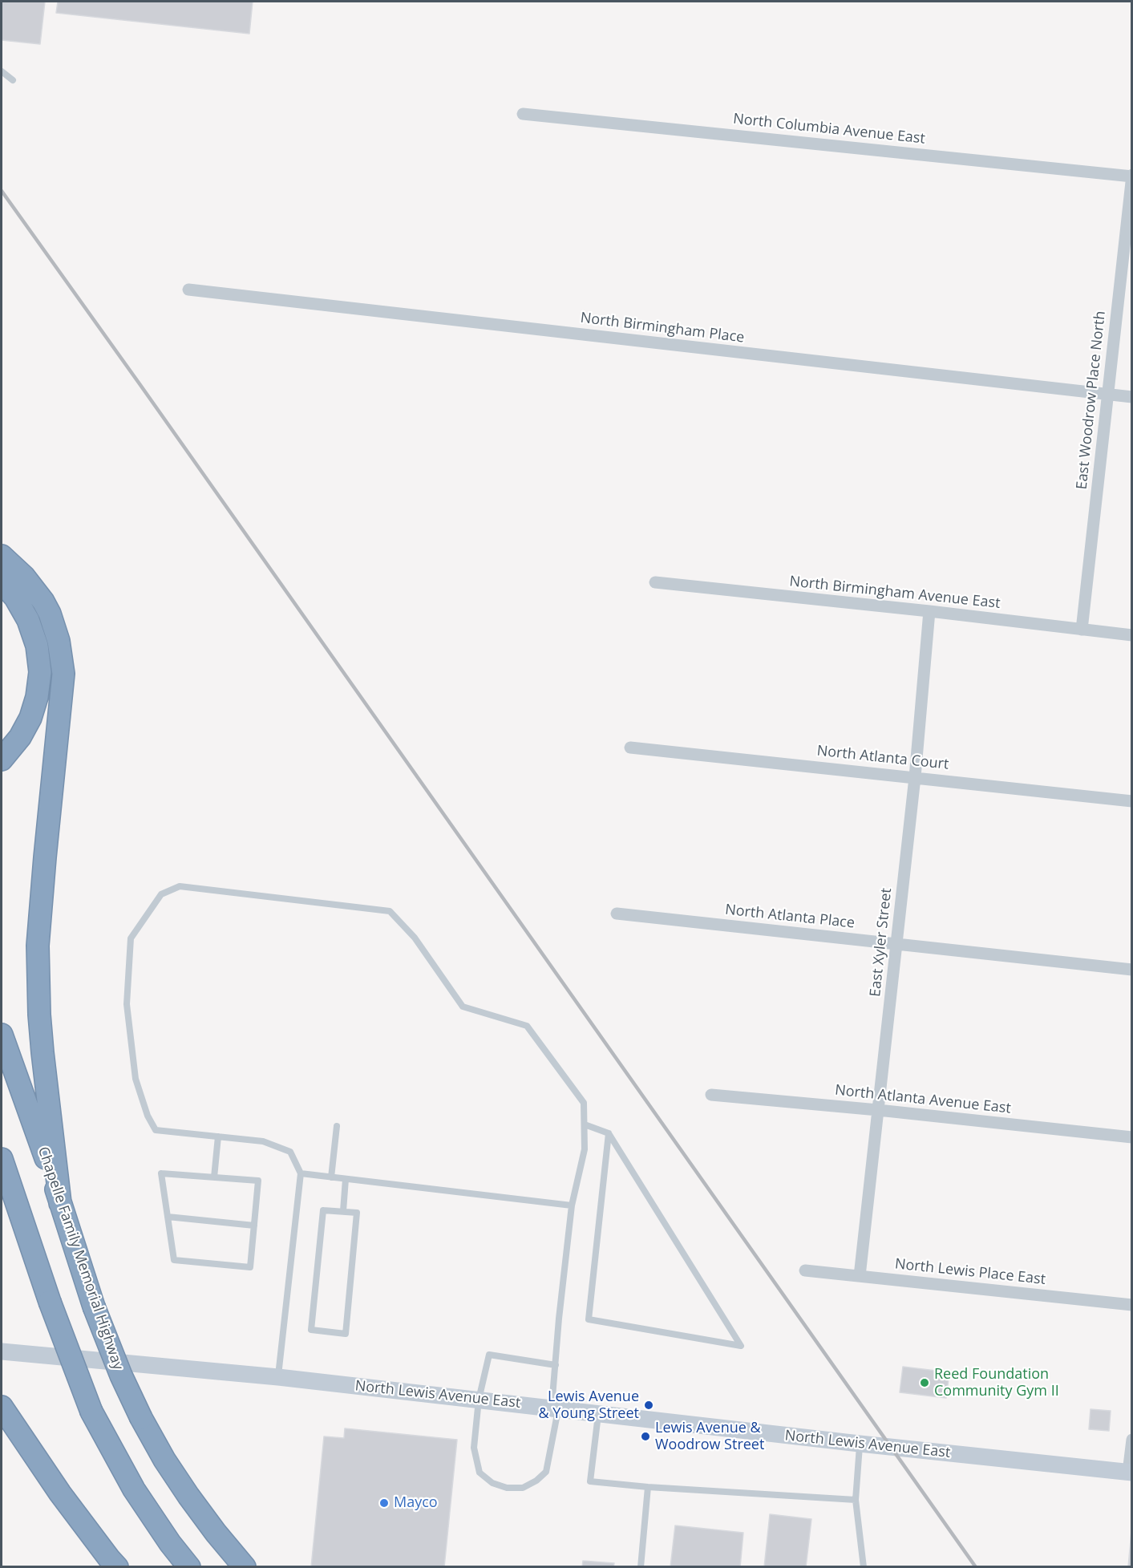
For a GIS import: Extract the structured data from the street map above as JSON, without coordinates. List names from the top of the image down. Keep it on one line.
{"streets":{"highway":["Chapelle Family Memorial Highway"],"main road":["North Lewis Avenue East"],"street":["North Columbia Avenue East","North Birmingham Place","East Woodrow Place North","North Birmingham Avenue East","North Atlanta Court","North Atlanta Place","East Xyler Street","North Atlanta Avenue East","North Lewis Place East"]},"crossings":[["North Columbia Avenue East","East Woodrow Place North"],["North Birmingham Place","East Woodrow Place North"],["East Woodrow Place North","North Birmingham Avenue East"],["North Birmingham Avenue East","East Xyler Street"],["North Atlanta Court","East Xyler Street"],["North Atlanta Place","East Xyler Street"],["East Xyler Street","North Atlanta Avenue East"],["East Xyler Street","North Lewis Place East"]],"places":["Reed Foundation Community Gym II","Lewis Avenue & Young Street","Lewis Avenue & Woodrow Street","Mayco"]}
